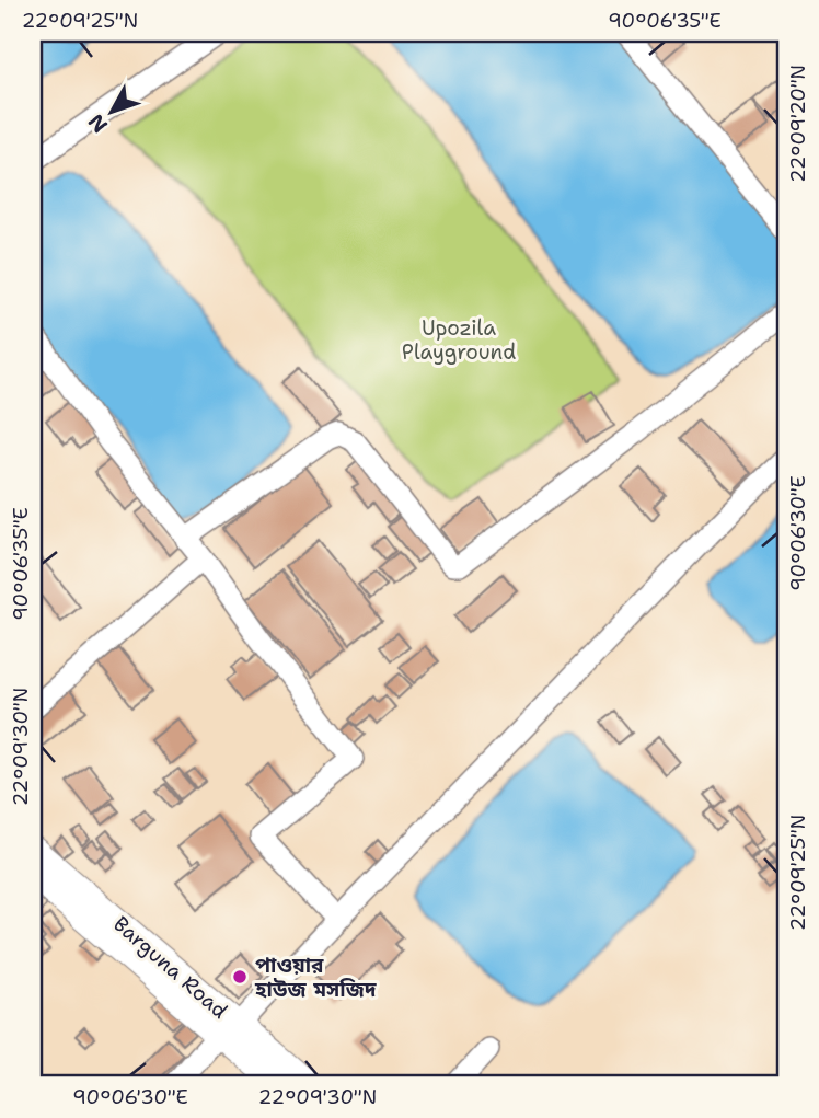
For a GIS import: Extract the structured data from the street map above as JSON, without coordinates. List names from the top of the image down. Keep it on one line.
{"streets":{"main road":["Barguna Road"]},"parks":["Upozila Playground"],"places":["পাওয়ার হাউজ মসজিদ"],"north":"bottom left","coordinates":["22°09'25\"N","90°06'35\"E","22°09'20\"N","90°06'30\"E","22°09'30\"N"]}
